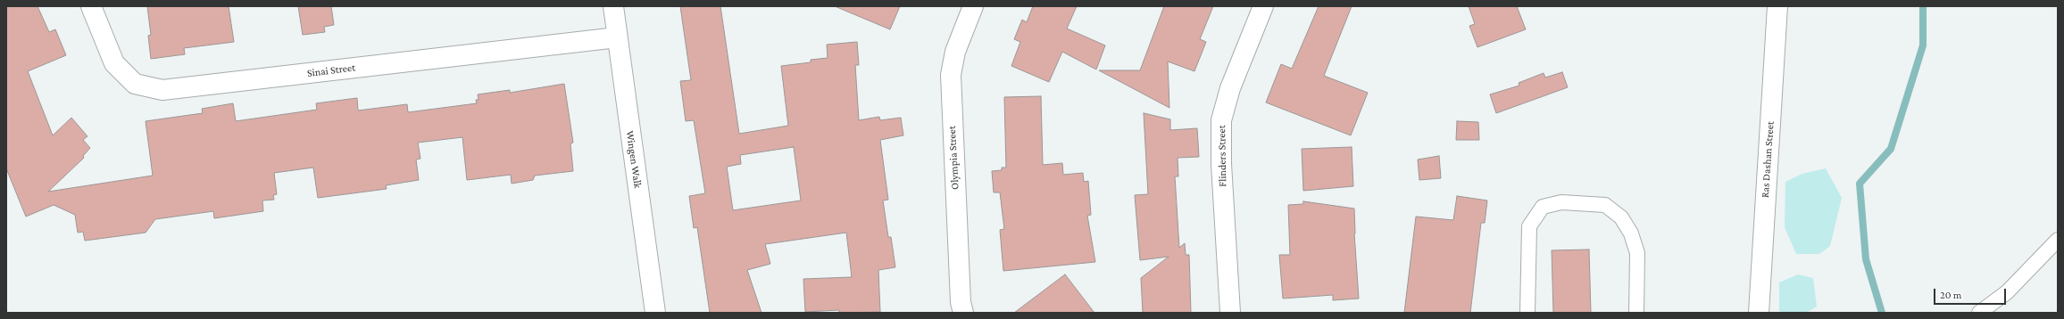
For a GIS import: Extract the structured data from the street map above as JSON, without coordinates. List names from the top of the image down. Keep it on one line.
{"streets":{"street":["Sinai Street","Flinders Street","Olympia Street","Wingen Walk","Ras Dashan Street"]},"crossings":[["Sinai Street","Wingen Walk"]],"scale_bar":"20 m"}
